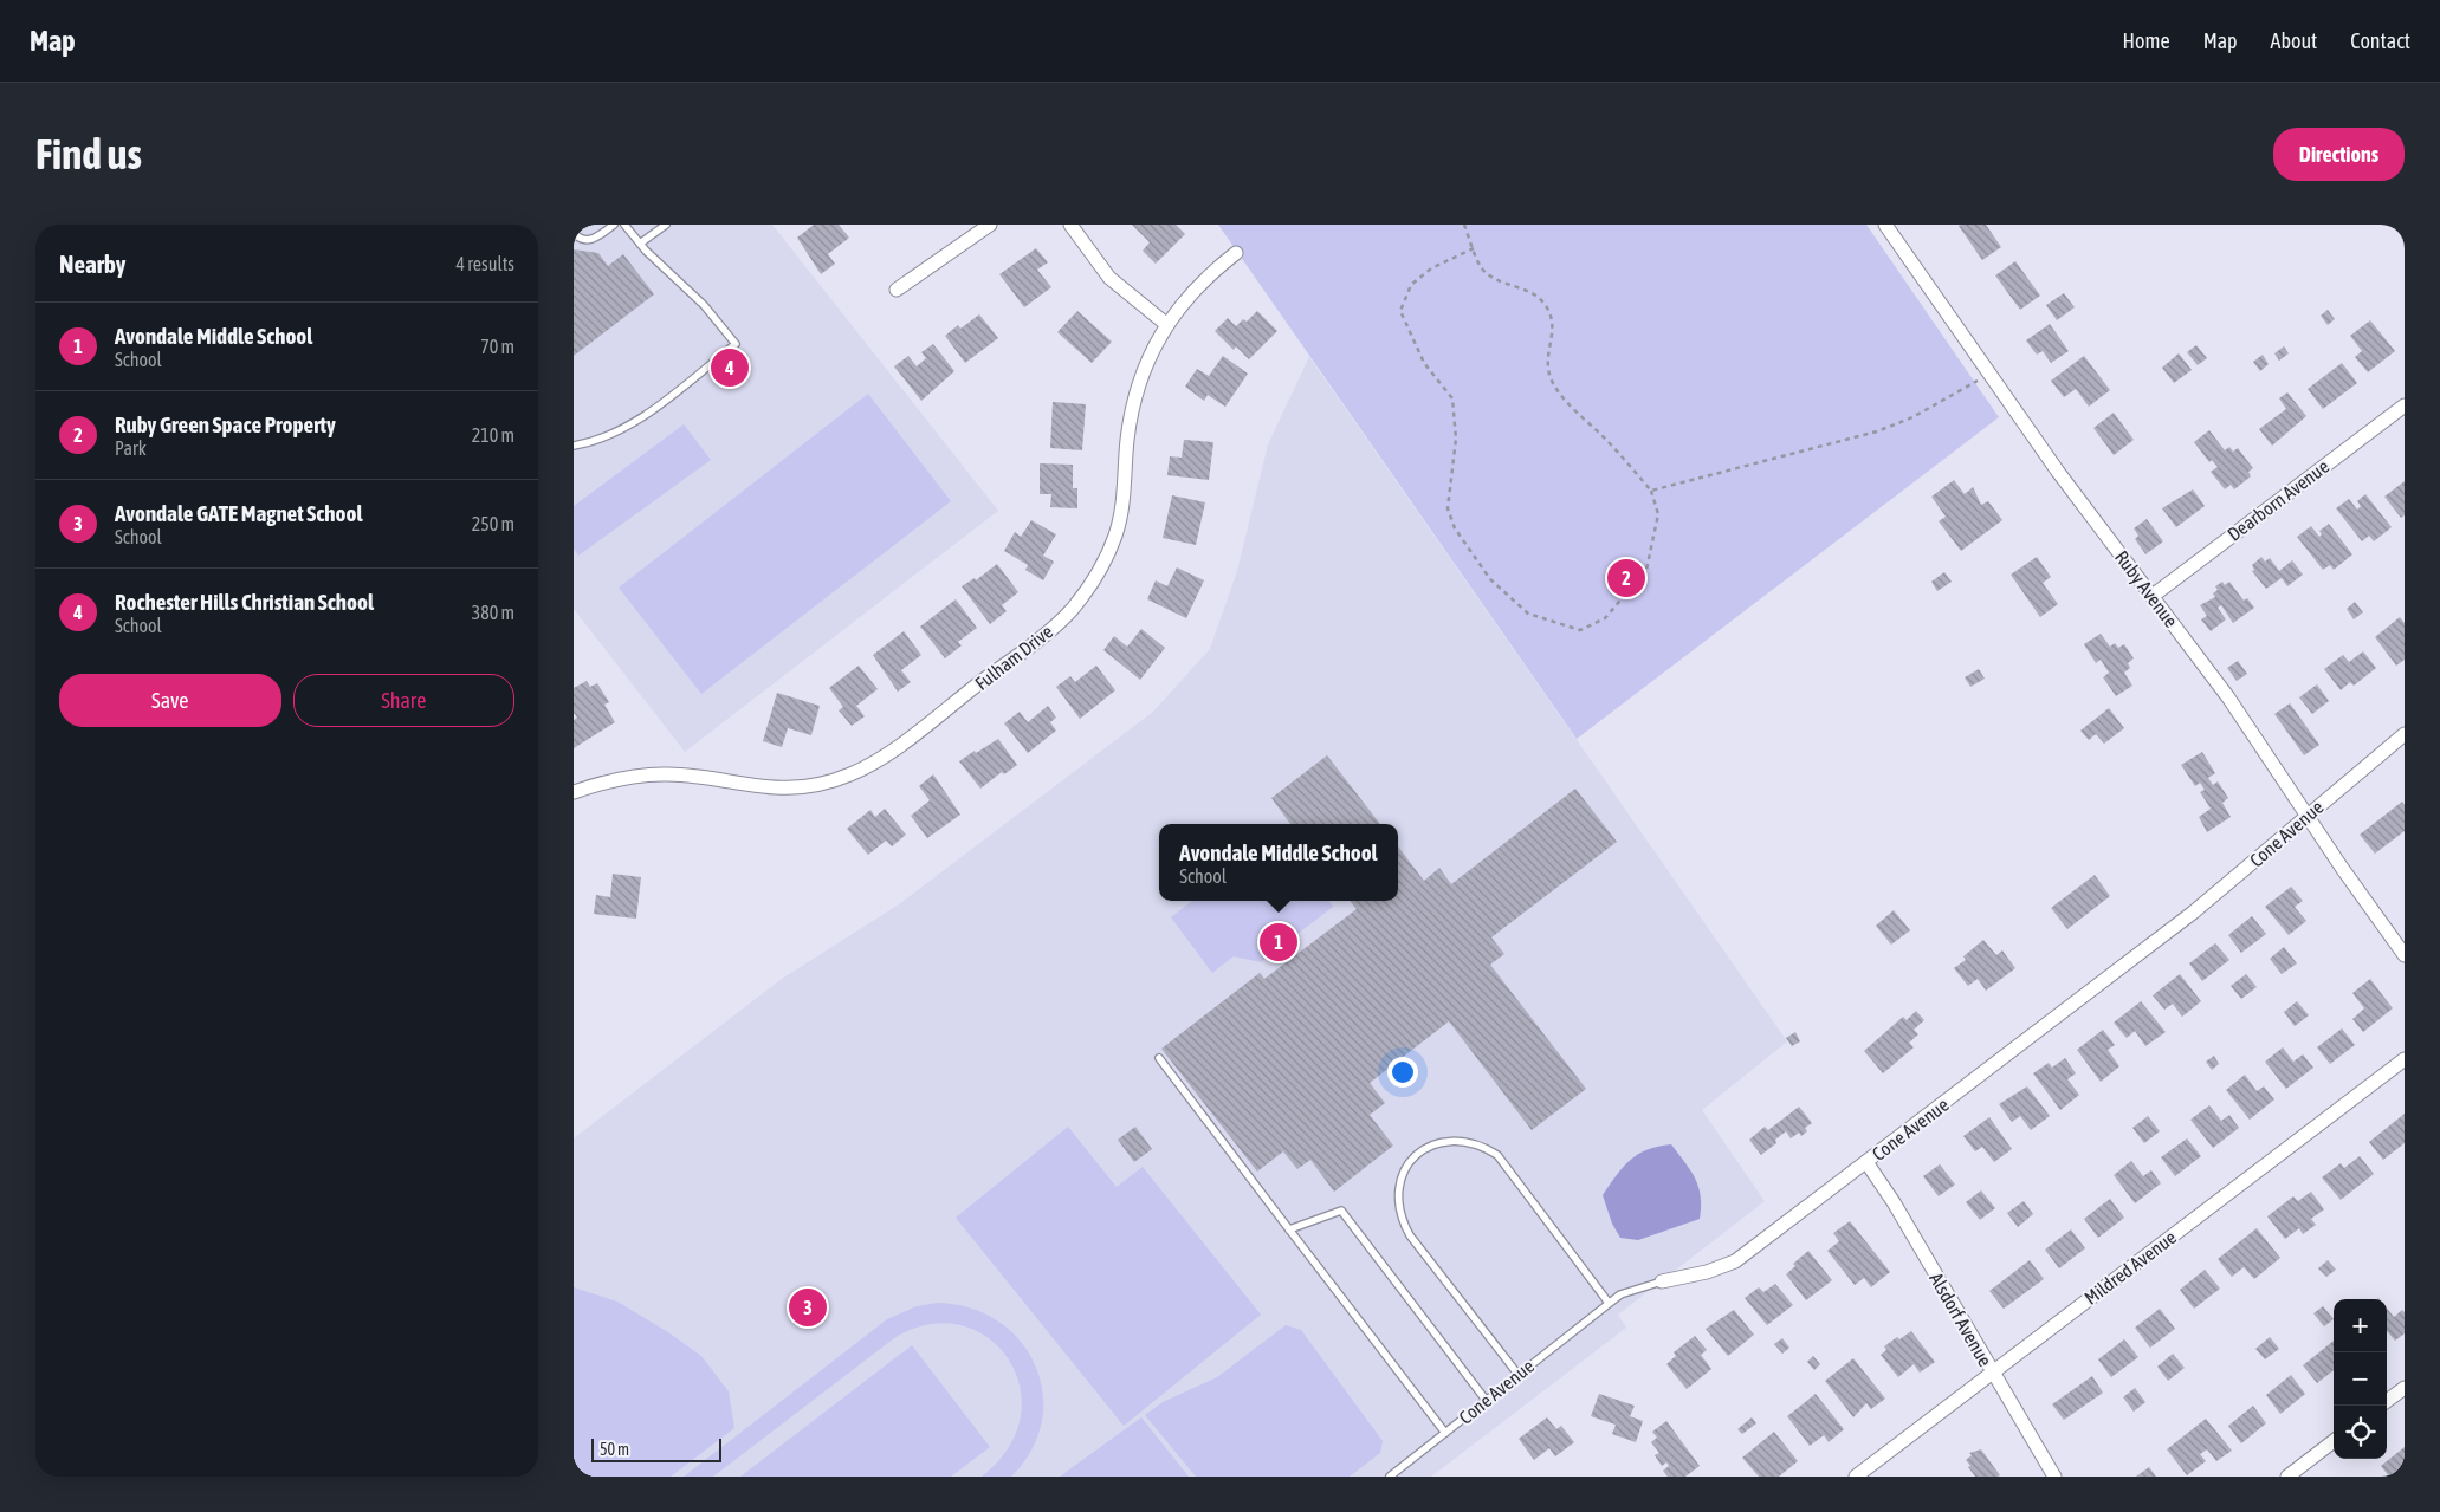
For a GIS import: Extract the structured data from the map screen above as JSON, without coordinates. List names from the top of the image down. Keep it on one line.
{"streets":{"street":["Dearborn Avenue","Ruby Avenue","Fulham Drive","Cone Avenue","Mildred Avenue","Alsdorf Avenue"]},"crossings":[["Dearborn Avenue","Ruby Avenue"],["Ruby Avenue","Cone Avenue"],["Cone Avenue","Alsdorf Avenue"],["Mildred Avenue","Alsdorf Avenue"]],"scale_bar":"50 m","page":{"header":"Map","nav":["Home","Map","About","Contact"],"buttons":["Directions",["Save","Share"]],"title":"Find us","heading":["Nearby","4 results"],"list":[{"mark":"1","name":"Avondale Middle School","note":"School","value":"70 m"},{"mark":"2","name":"Ruby Green Space Property","note":"Park","value":"210 m"},{"mark":"3","name":"Avondale GATE Magnet School","note":"School","value":"250 m"},{"mark":"4","name":"Rochester Hills Christian School","note":"School","value":"380 m"}],"pins":["4","2","1","3"],"popup":["Avondale Middle School","School"],"map_buttons":["+","−"],"scale":"50 m"}}
